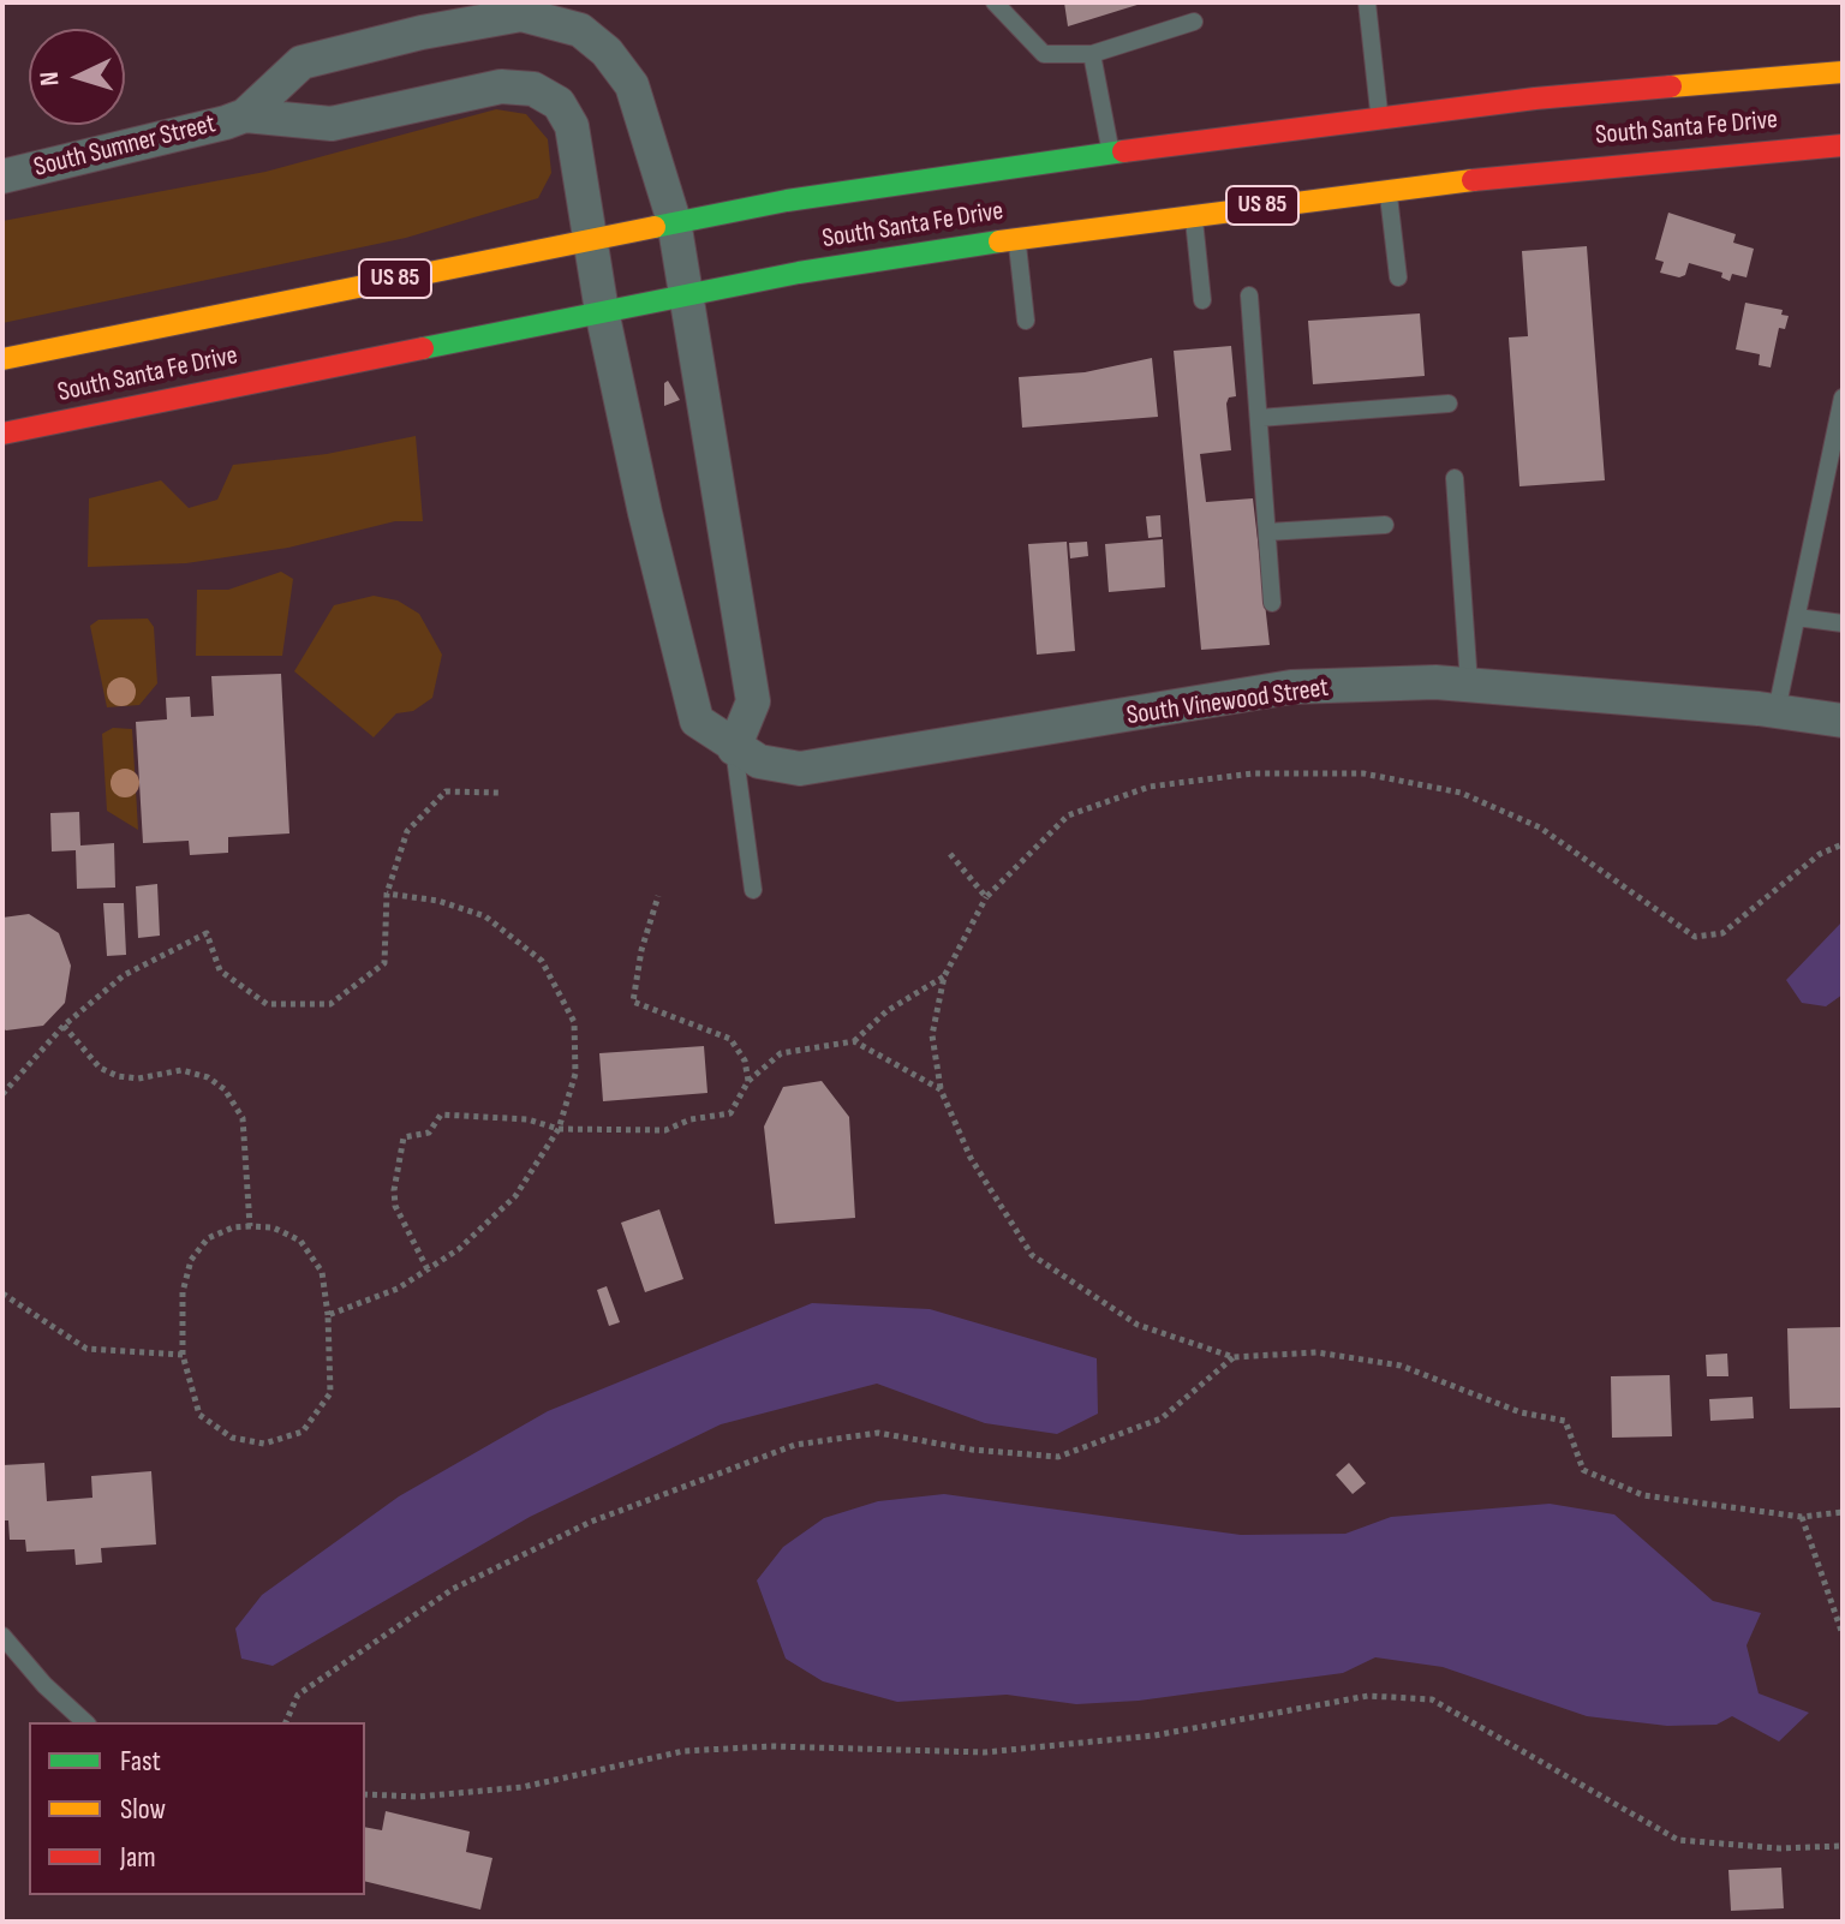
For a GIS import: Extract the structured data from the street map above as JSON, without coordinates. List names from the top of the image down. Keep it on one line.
{"streets":{"highway":["South Santa Fe Drive","US 85"],"street":["South Sumner Street","South Vinewood Street"]},"crossings":[["South Santa Fe Drive","South Sumner Street"],["South Santa Fe Drive","South Vinewood Street"],["South Sumner Street","South Vinewood Street"]],"legend":["Fast","Slow","Jam"],"north":"left"}
